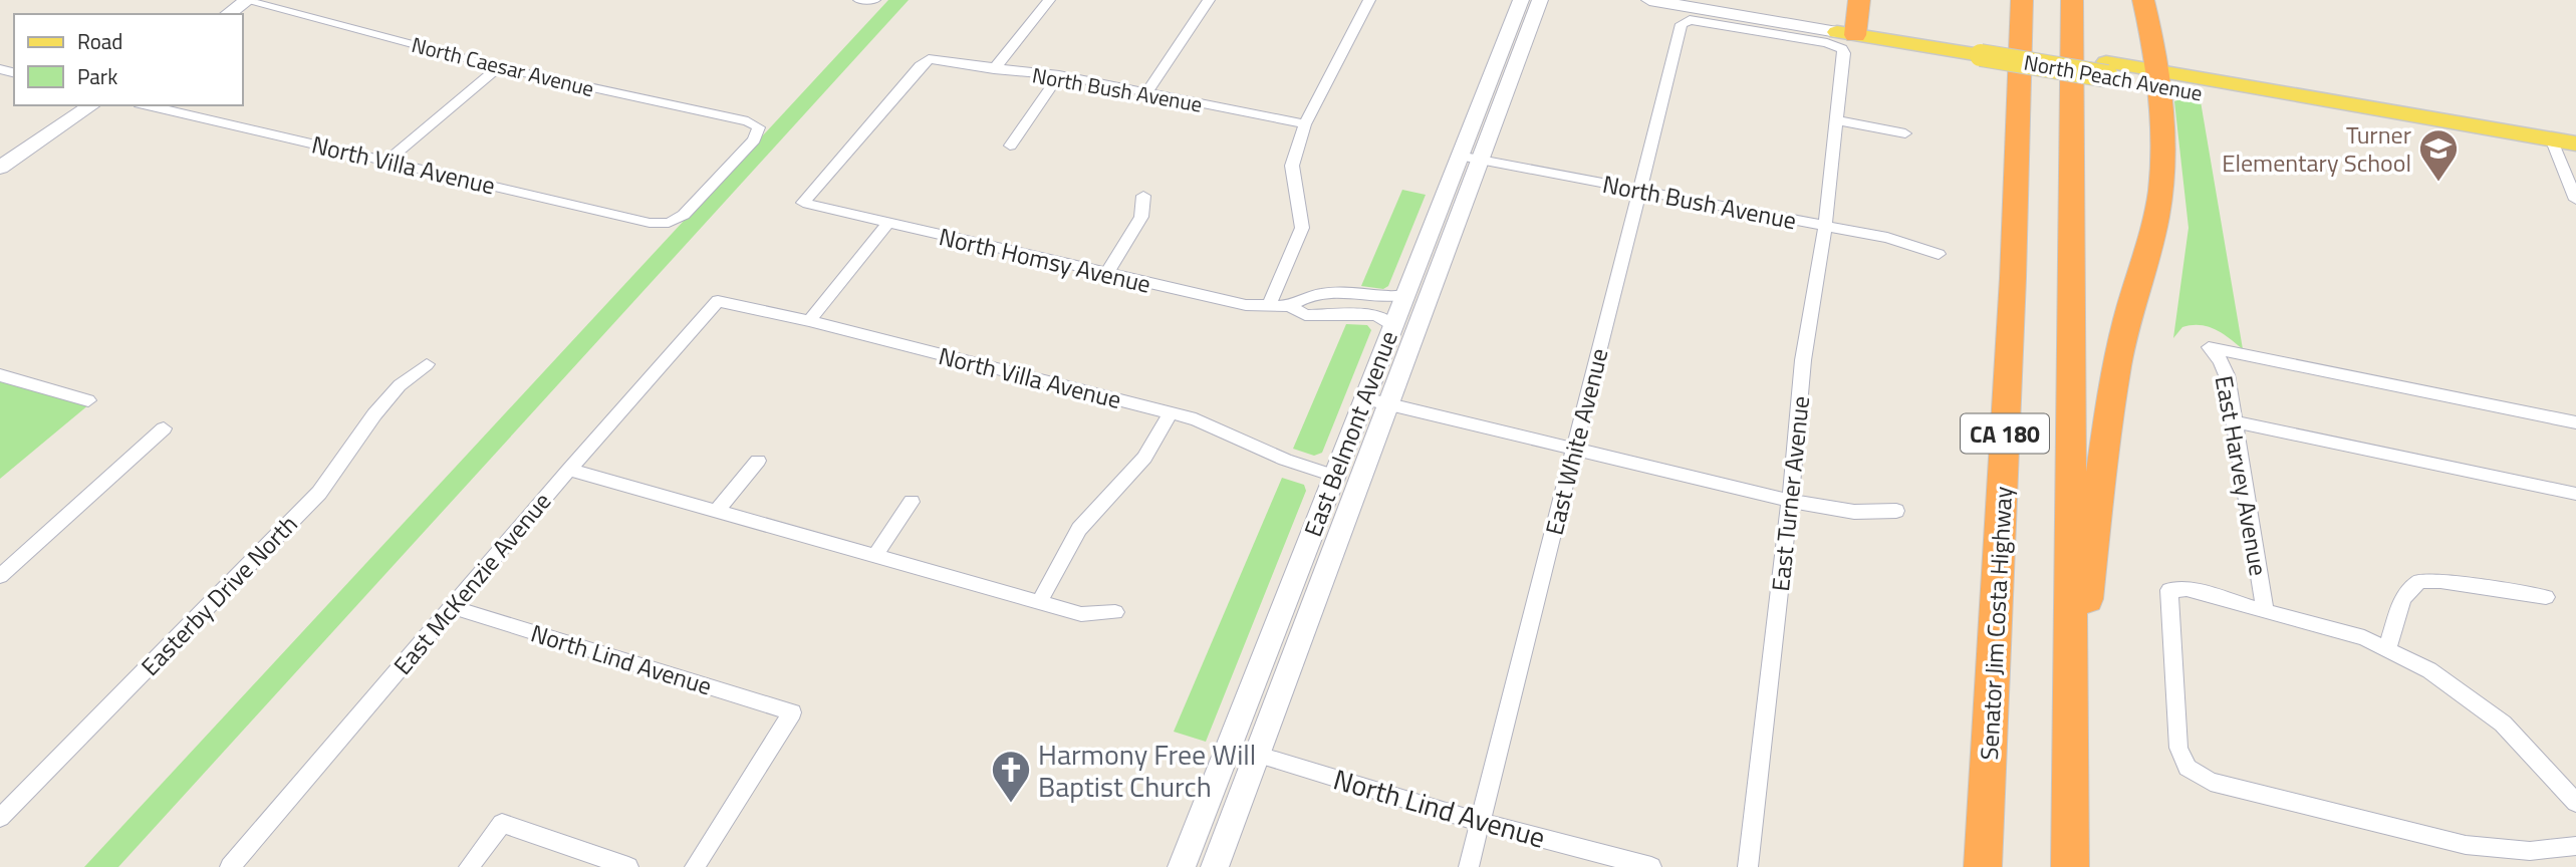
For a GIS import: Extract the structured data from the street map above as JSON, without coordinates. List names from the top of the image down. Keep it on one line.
{"streets":{"highway":["CA 180","Senator Jim Costa Highway"],"main road":["North Peach Avenue","East Belmont Avenue"],"street":["North Caesar Avenue","North Bush Avenue","North Villa Avenue","North Homsy Avenue","East White Avenue","East Harvey Avenue","East Turner Avenue","East McKenzie Avenue","Easterby Drive North","North Lind Avenue"]},"crossings":[["North Caesar Avenue","North Villa Avenue"],["North Bush Avenue","North Homsy Avenue"],["North Bush Avenue","East Belmont Avenue"],["North Bush Avenue","East White Avenue"],["North Bush Avenue","East Turner Avenue"],["North Villa Avenue","East Belmont Avenue"],["North Villa Avenue","East McKenzie Avenue"],["North Homsy Avenue","East Belmont Avenue"],["East Belmont Avenue","North Lind Avenue"],["East White Avenue","East Turner Avenue"],["East White Avenue","North Lind Avenue"],["East McKenzie Avenue","North Lind Avenue"]],"places":{"school or university":["Turner Elementary School"],"church":["Harmony Free Will Baptist Church"]},"legend":["Road","Park"]}
